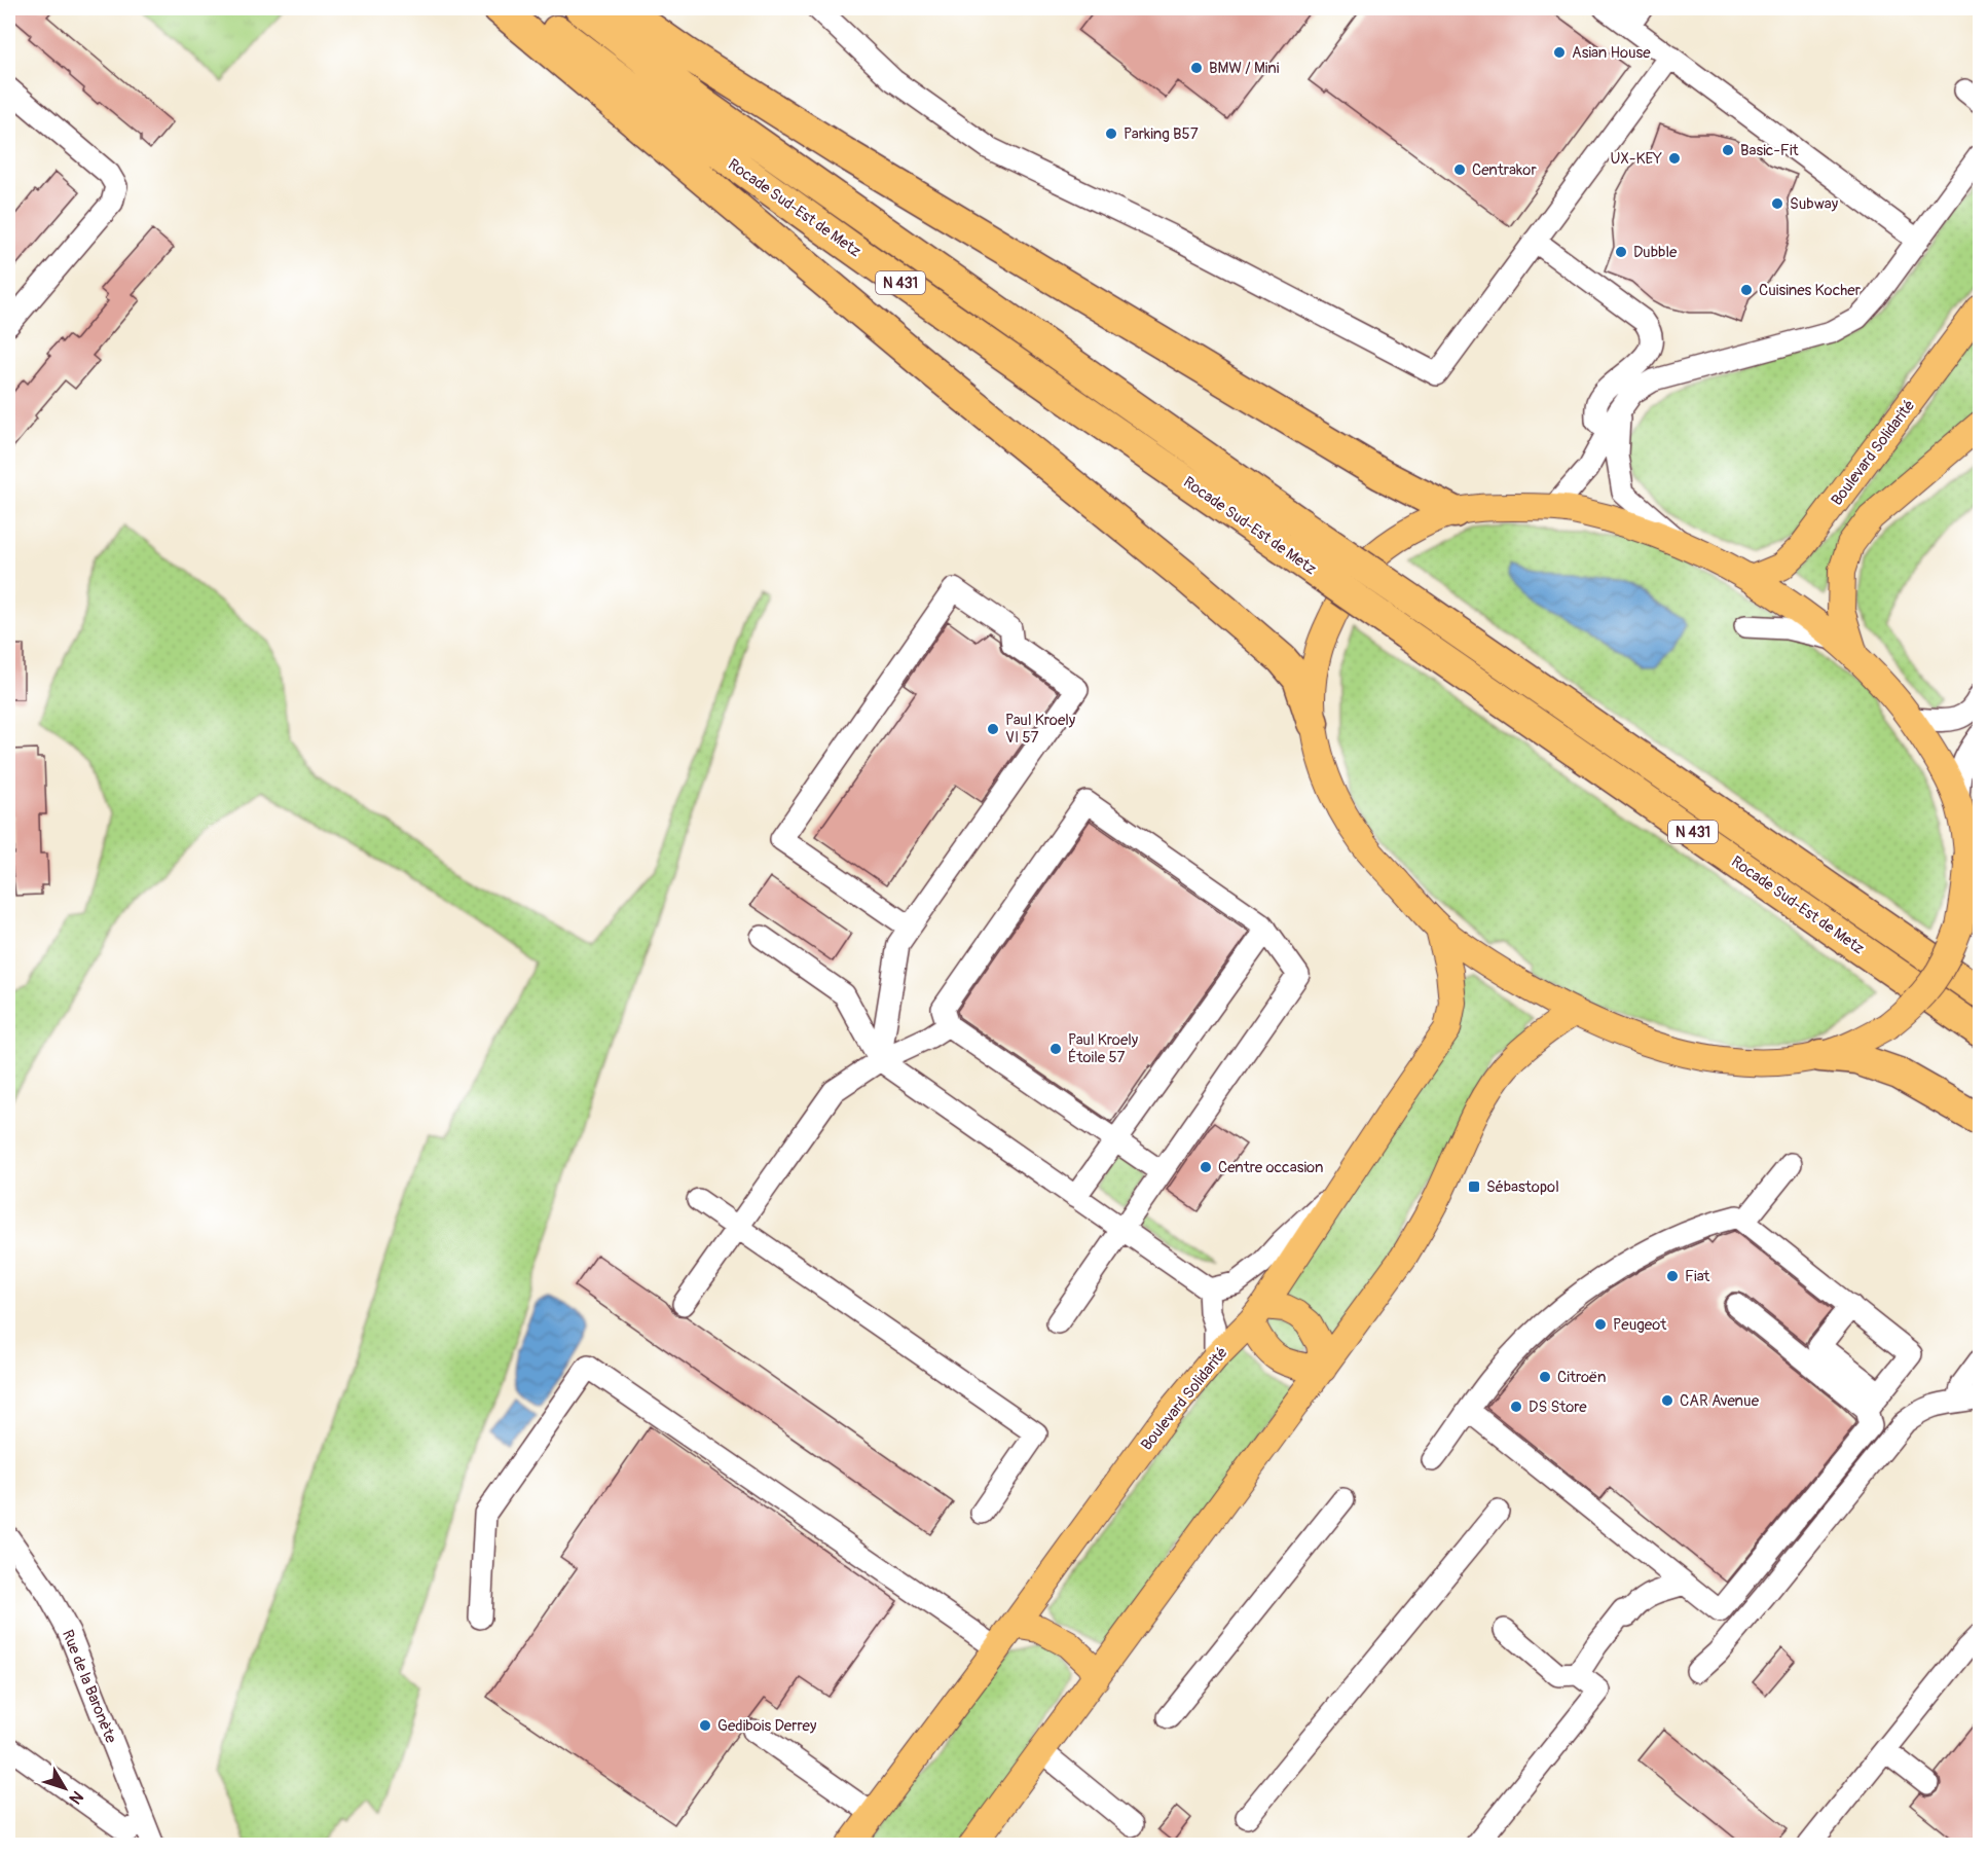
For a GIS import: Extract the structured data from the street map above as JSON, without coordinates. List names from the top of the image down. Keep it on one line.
{"streets":{"highway":["Rocade Sud-Est de Metz","N 431"],"main road":["Boulevard Solidarité"],"street":["Rue de la Baronète"]},"places":{"other":["Asian House","BMW / Mini","Parking B57","Basic-Fit","UX-KEY","Centrakor","Subway","Dubble","Cuisines Kocher","Paul Kroely VI 57","Paul Kroely Étoile 57","Centre occasion","Fiat","Peugeot","Citroën","CAR Avenue","DS Store","Gedibois Derrey"],"transit":["Sébastopol"]},"north":"bottom right"}
